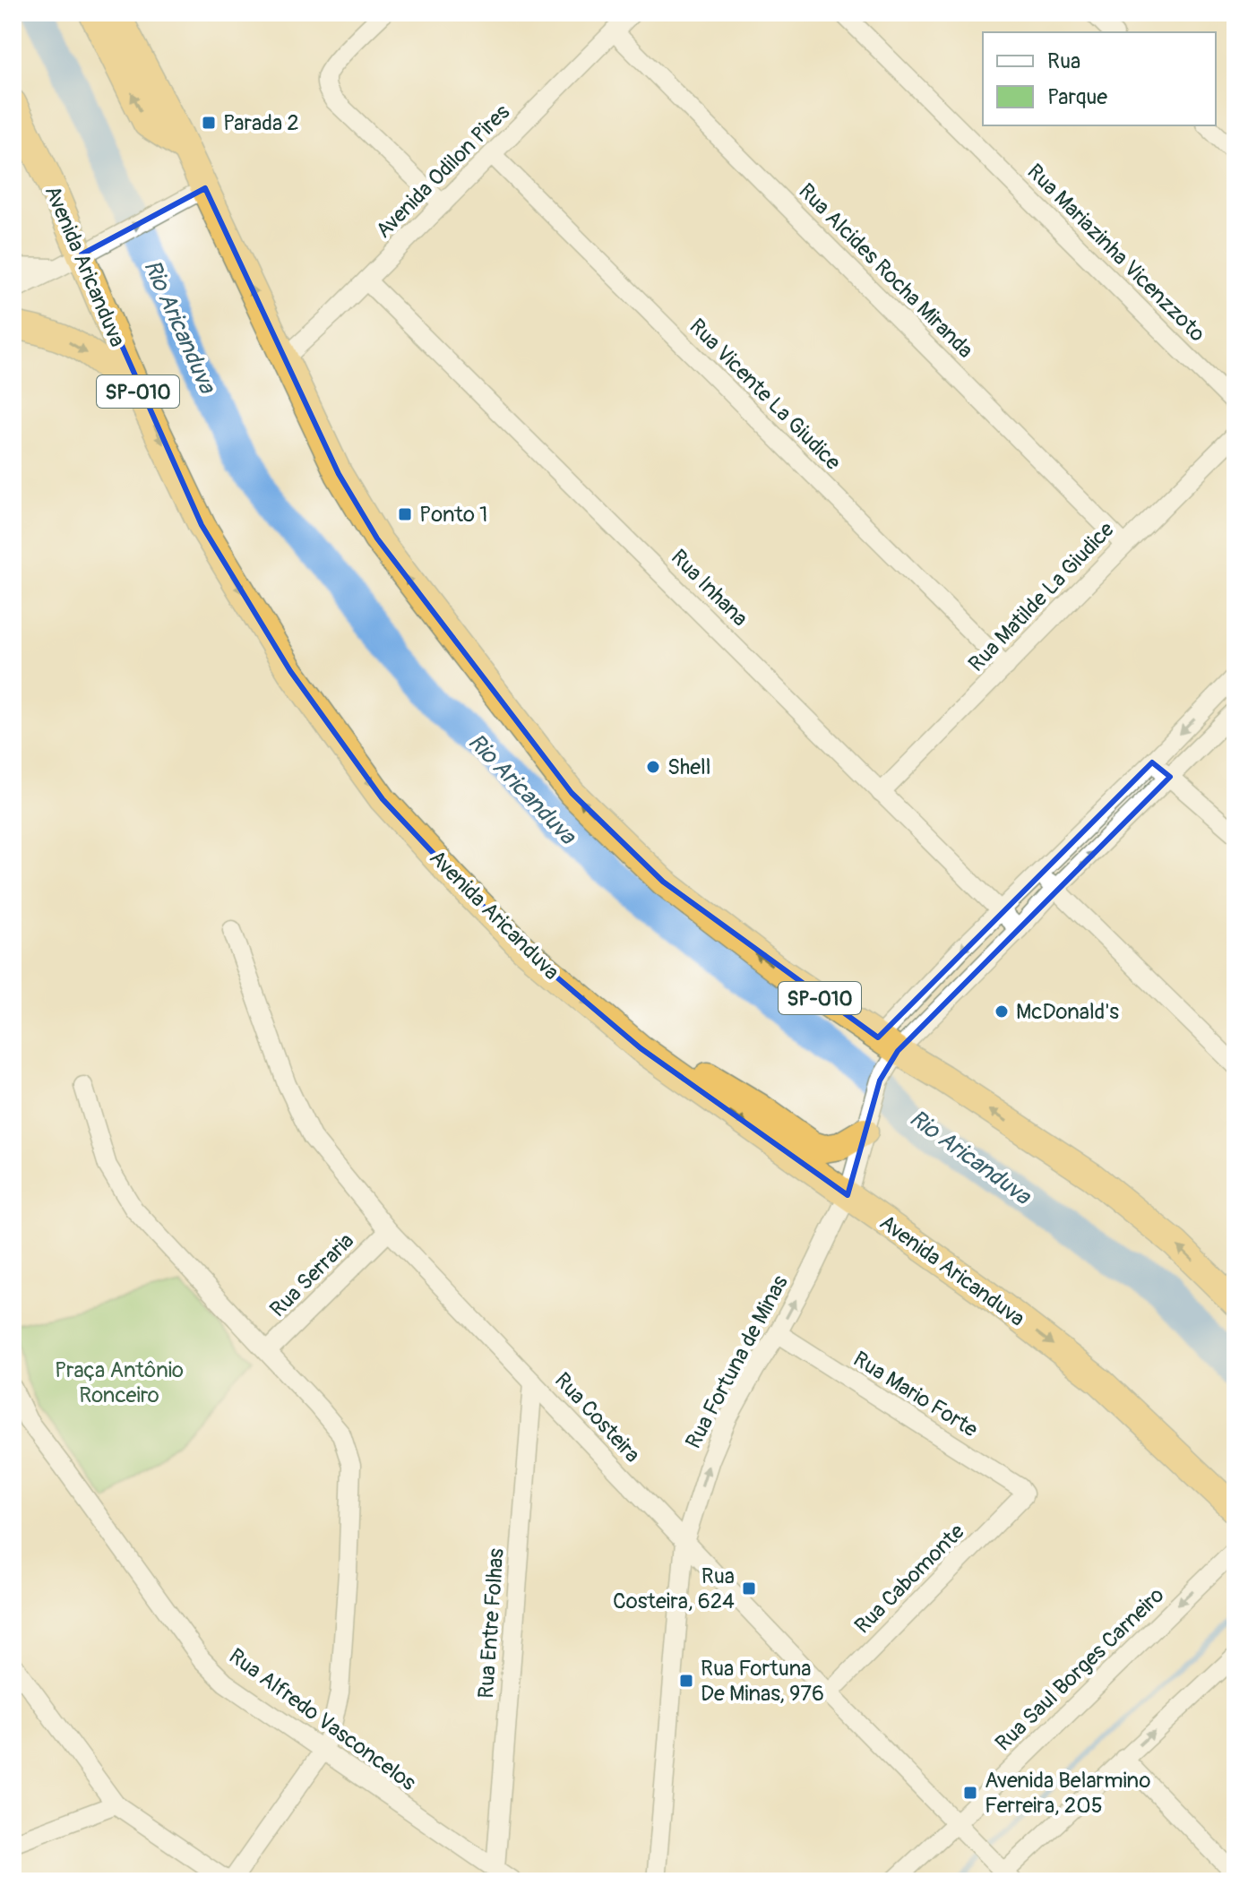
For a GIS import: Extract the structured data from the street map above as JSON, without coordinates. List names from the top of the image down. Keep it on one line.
{"streets":{"highway":["Avenida Aricanduva","SP-010"],"street":["Avenida Odilon Pires","Rua Mariazinha Vicenzzoto","Rua Alcides Rocha Miranda","Rua Vicente La Giudice","Rua Inhana","Rua Matilde La Giudice","Rua Serraria","Rua Fortuna de Minas","Rua Mario Forte","Rua Costeira","Rua Cabomonte","Rua Entre Folhas","Rua Saul Borges Carneiro","Rua Alfredo Vasconcelos"]},"crossings":[["Avenida Odilon Pires","Rua Alcides Rocha Miranda"],["Avenida Odilon Pires","SP-010"],["Avenida Odilon Pires","Rua Vicente La Giudice"],["Avenida Odilon Pires","Rua Inhana"],["Avenida Aricanduva","Rua Fortuna de Minas"],["Rua Alcides Rocha Miranda","Rua Matilde La Giudice"],["SP-010","Rua Fortuna de Minas"],["Rua Vicente La Giudice","Rua Matilde La Giudice"],["Rua Inhana","Rua Matilde La Giudice"],["Rua Serraria","Rua Costeira"],["Rua Fortuna de Minas","Rua Mario Forte"],["Rua Fortuna de Minas","Rua Costeira"],["Rua Mario Forte","Rua Cabomonte"],["Rua Costeira","Rua Cabomonte"],["Rua Costeira","Rua Entre Folhas"],["Rua Costeira","Rua Saul Borges Carneiro"],["Rua Entre Folhas","Rua Alfredo Vasconcelos"]],"one_way":["Rua Fortuna de Minas"],"water":["Rio Aricanduva"],"parks":["Praça Antônio Ronceiro"],"places":{"transit":["Parada 2","Ponto 1","Rua Costeira, 624","Rua Fortuna De Minas, 976","Avenida Belarmino Ferreira, 205"],"other":["Shell","McDonald's"]},"legend":["Rua","Parque"]}
